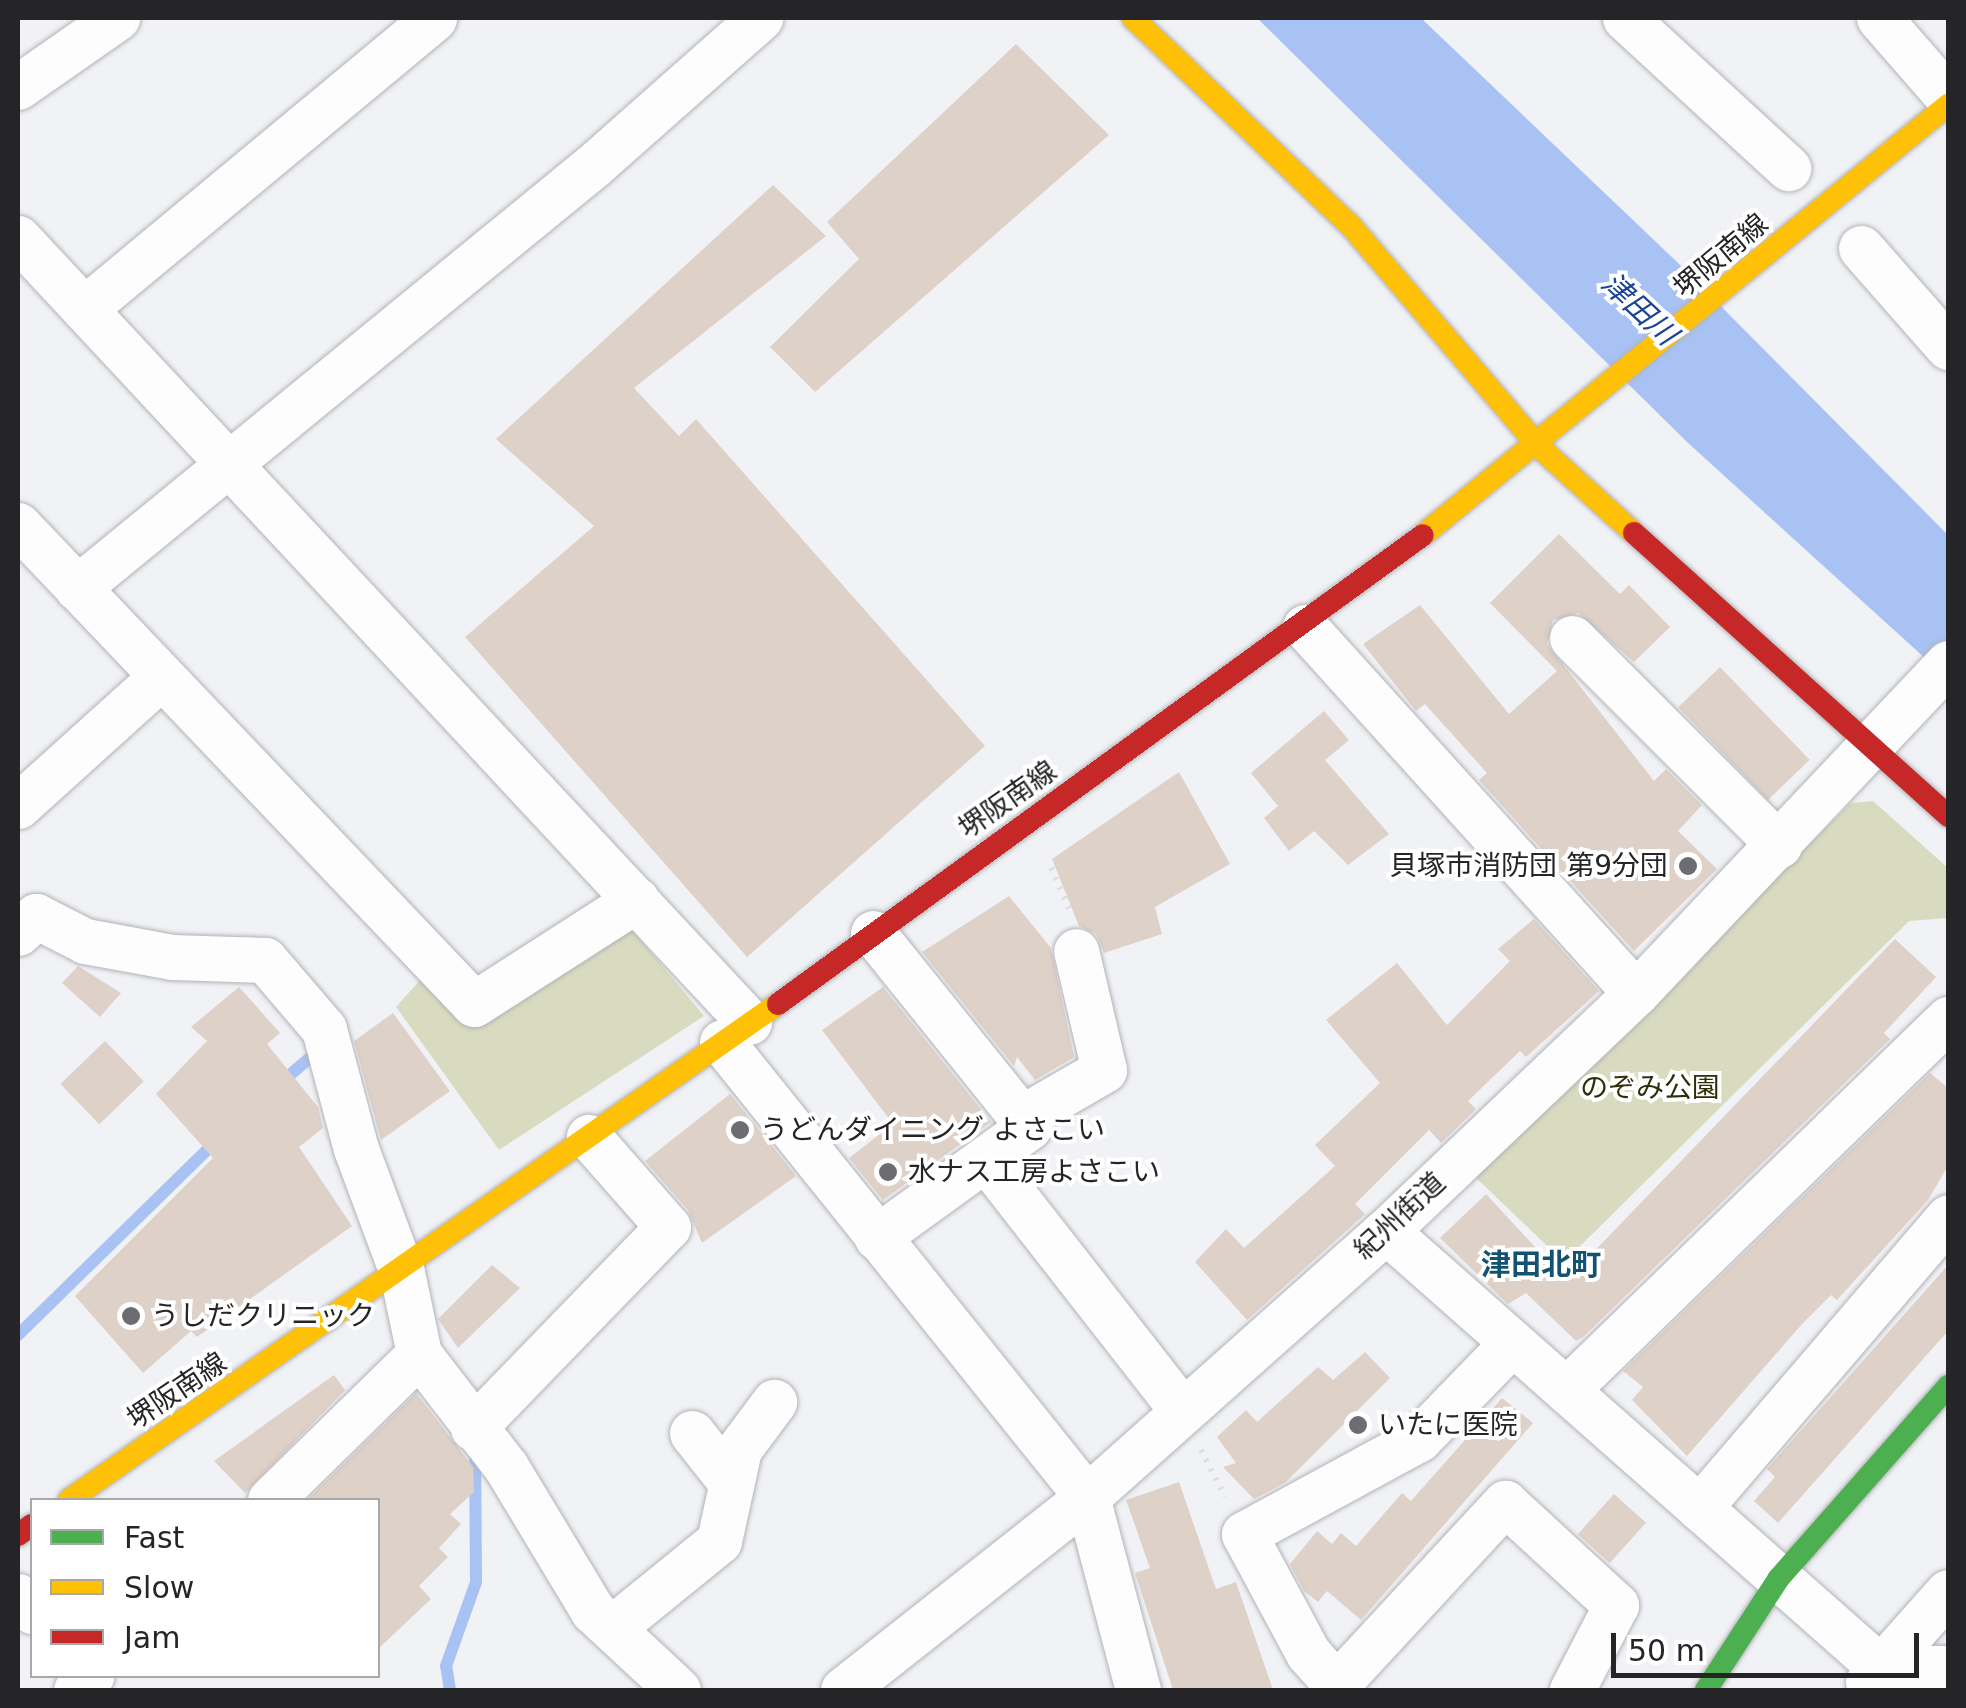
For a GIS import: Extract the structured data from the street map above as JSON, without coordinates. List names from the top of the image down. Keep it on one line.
{"streets":{"main road":["堺阪南線"],"street":["紀州街道"]},"districts":["津田北町"],"water":["津田川"],"parks":["のぞみ公園"],"places":["貝塚市消防団 第9分団","うどんダイニング よさこい","水ナス工房よさこい","うしだクリニック","いたに医院"],"legend":["Fast","Slow","Jam"],"scale_bar":"50 m"}
